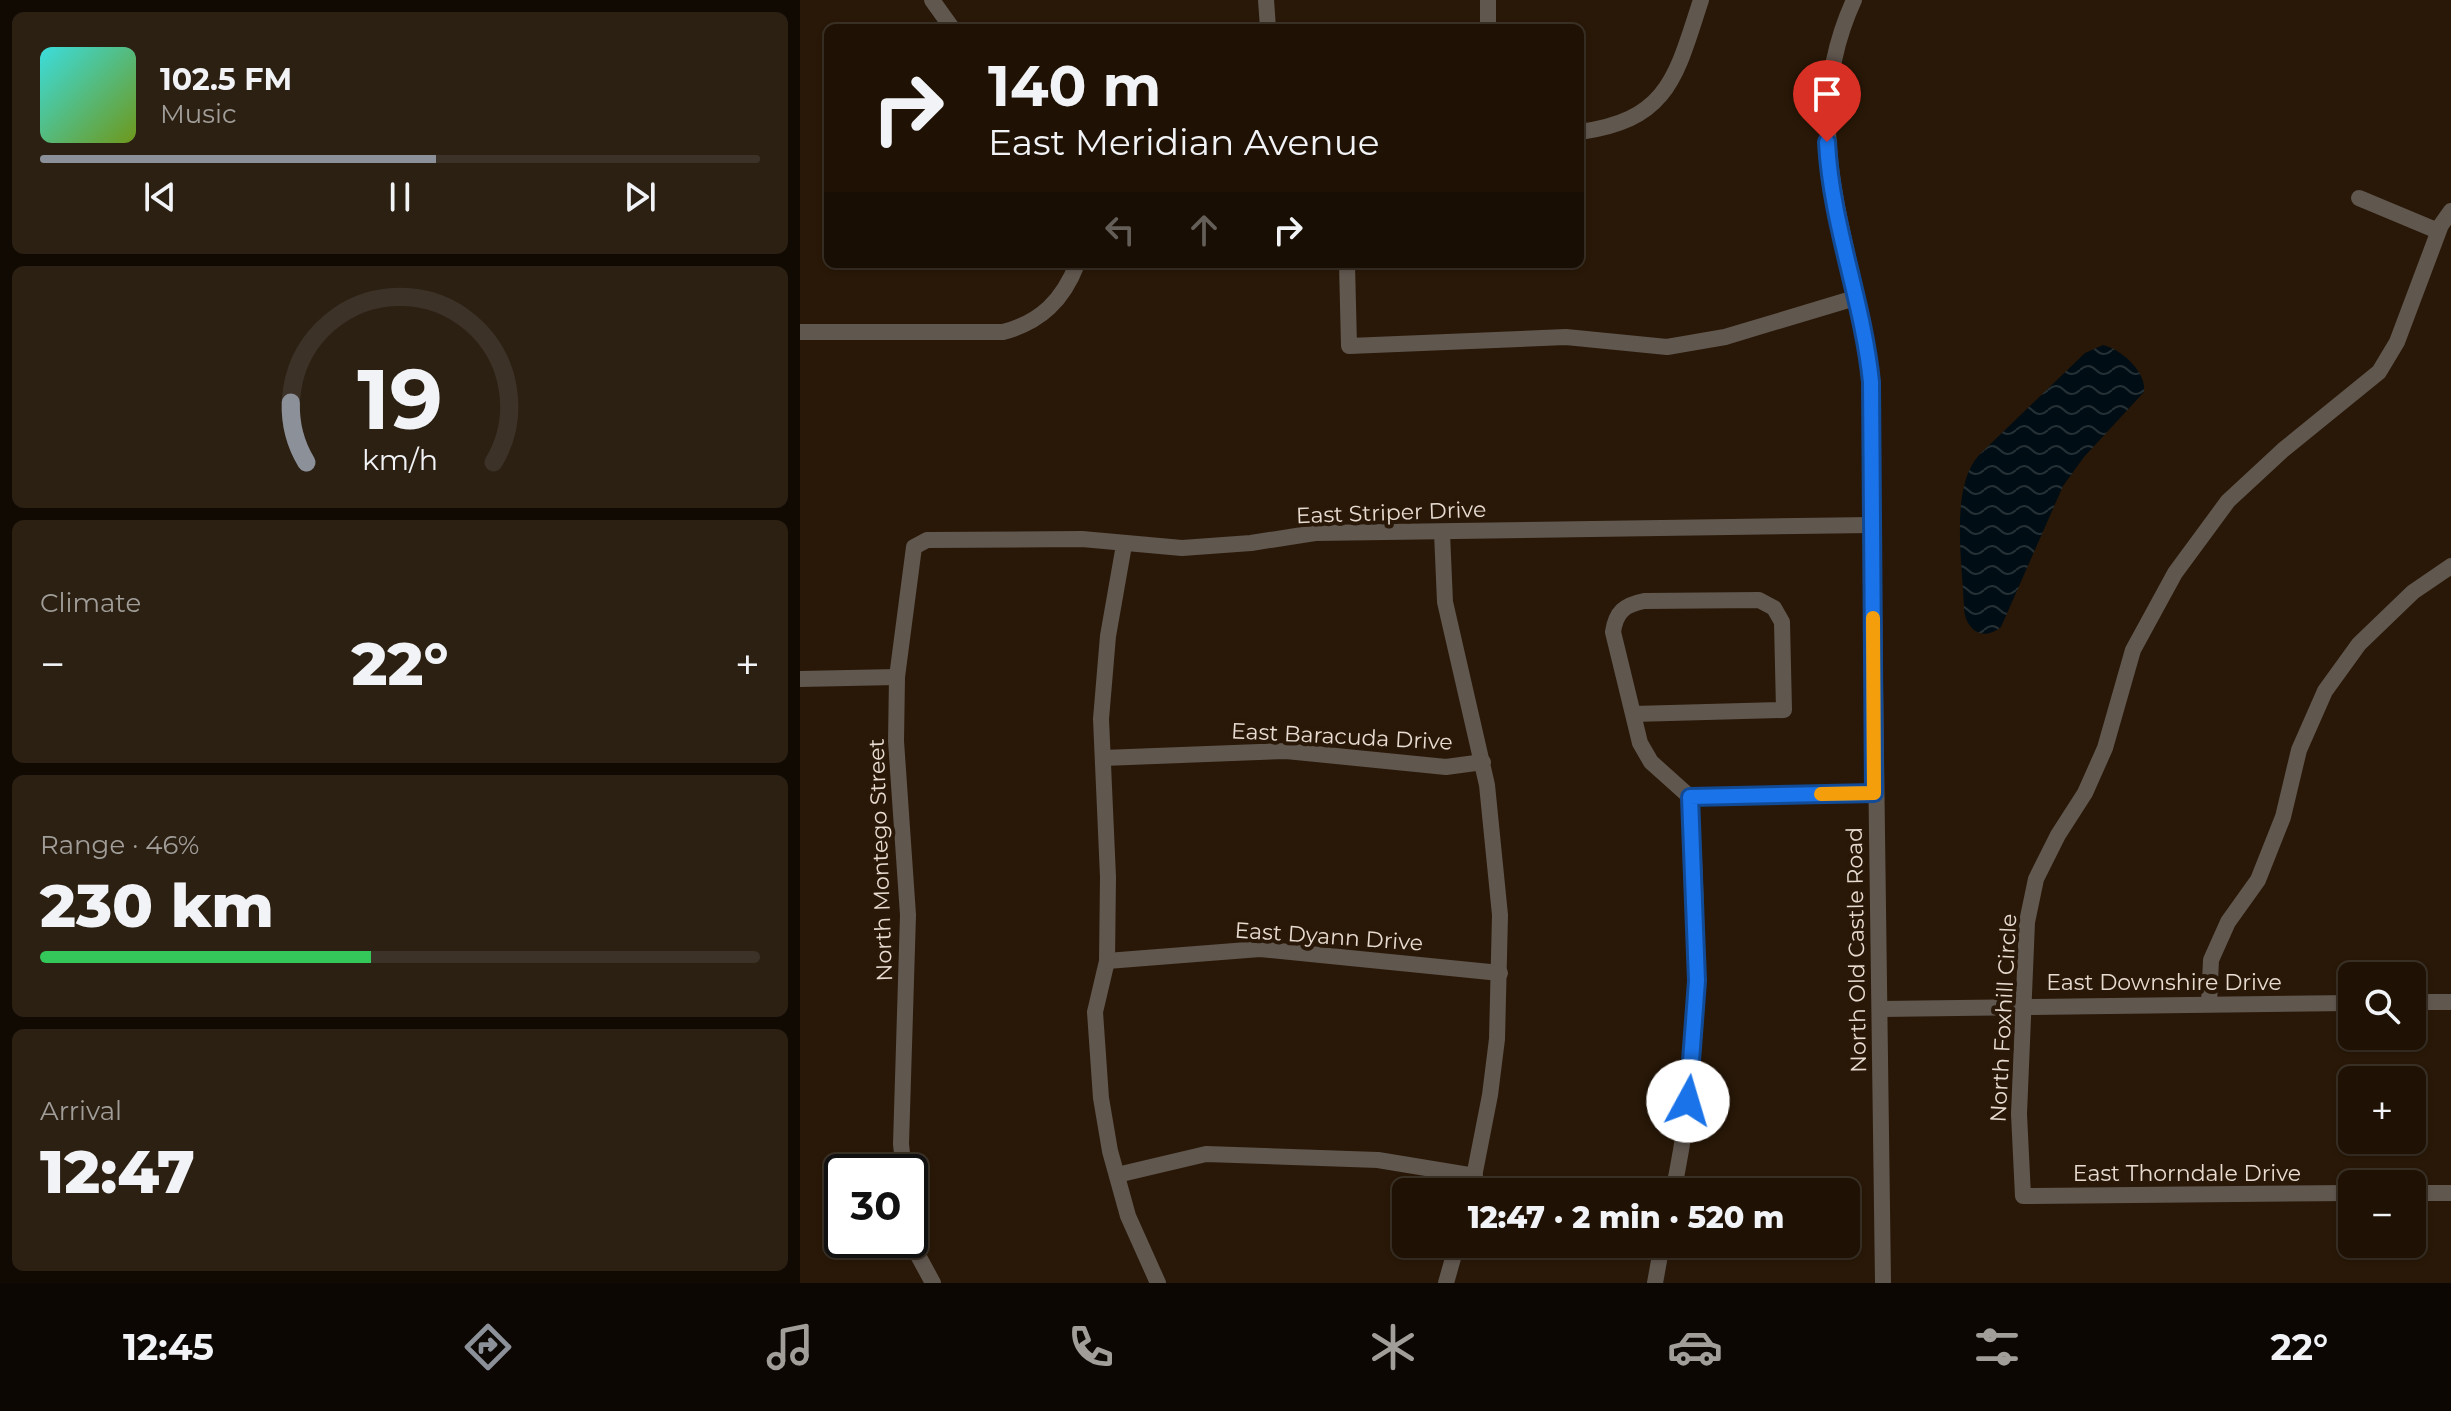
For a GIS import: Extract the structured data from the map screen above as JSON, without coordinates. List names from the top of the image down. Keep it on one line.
{"streets":{"street":["East Striper Drive","East Baracuda Drive","North Montego Street","East Dyann Drive","North Old Castle Road","East Downshire Drive","North Foxhill Circle","East Thorndale Drive"]},"crossings":[["East Striper Drive","North Montego Street"],["East Striper Drive","North Old Castle Road"],["North Old Castle Road","East Downshire Drive"],["East Downshire Drive","North Foxhill Circle"],["North Foxhill Circle","East Thorndale Drive"]],"page":{"turn":["140 m","East Meridian Avenue"],"song":["102.5 FM","Music"],"tile":["Climate",["Range · 46%","230 km"],["Arrival","12:47"]],"heat":["−","22°","+"],"map_buttons":["+","−"],"limit":"30","trip":"12:47 · 2 min · 520 m","tabs":["12:45","22°"],"gauge":["19","km/h"]}}
